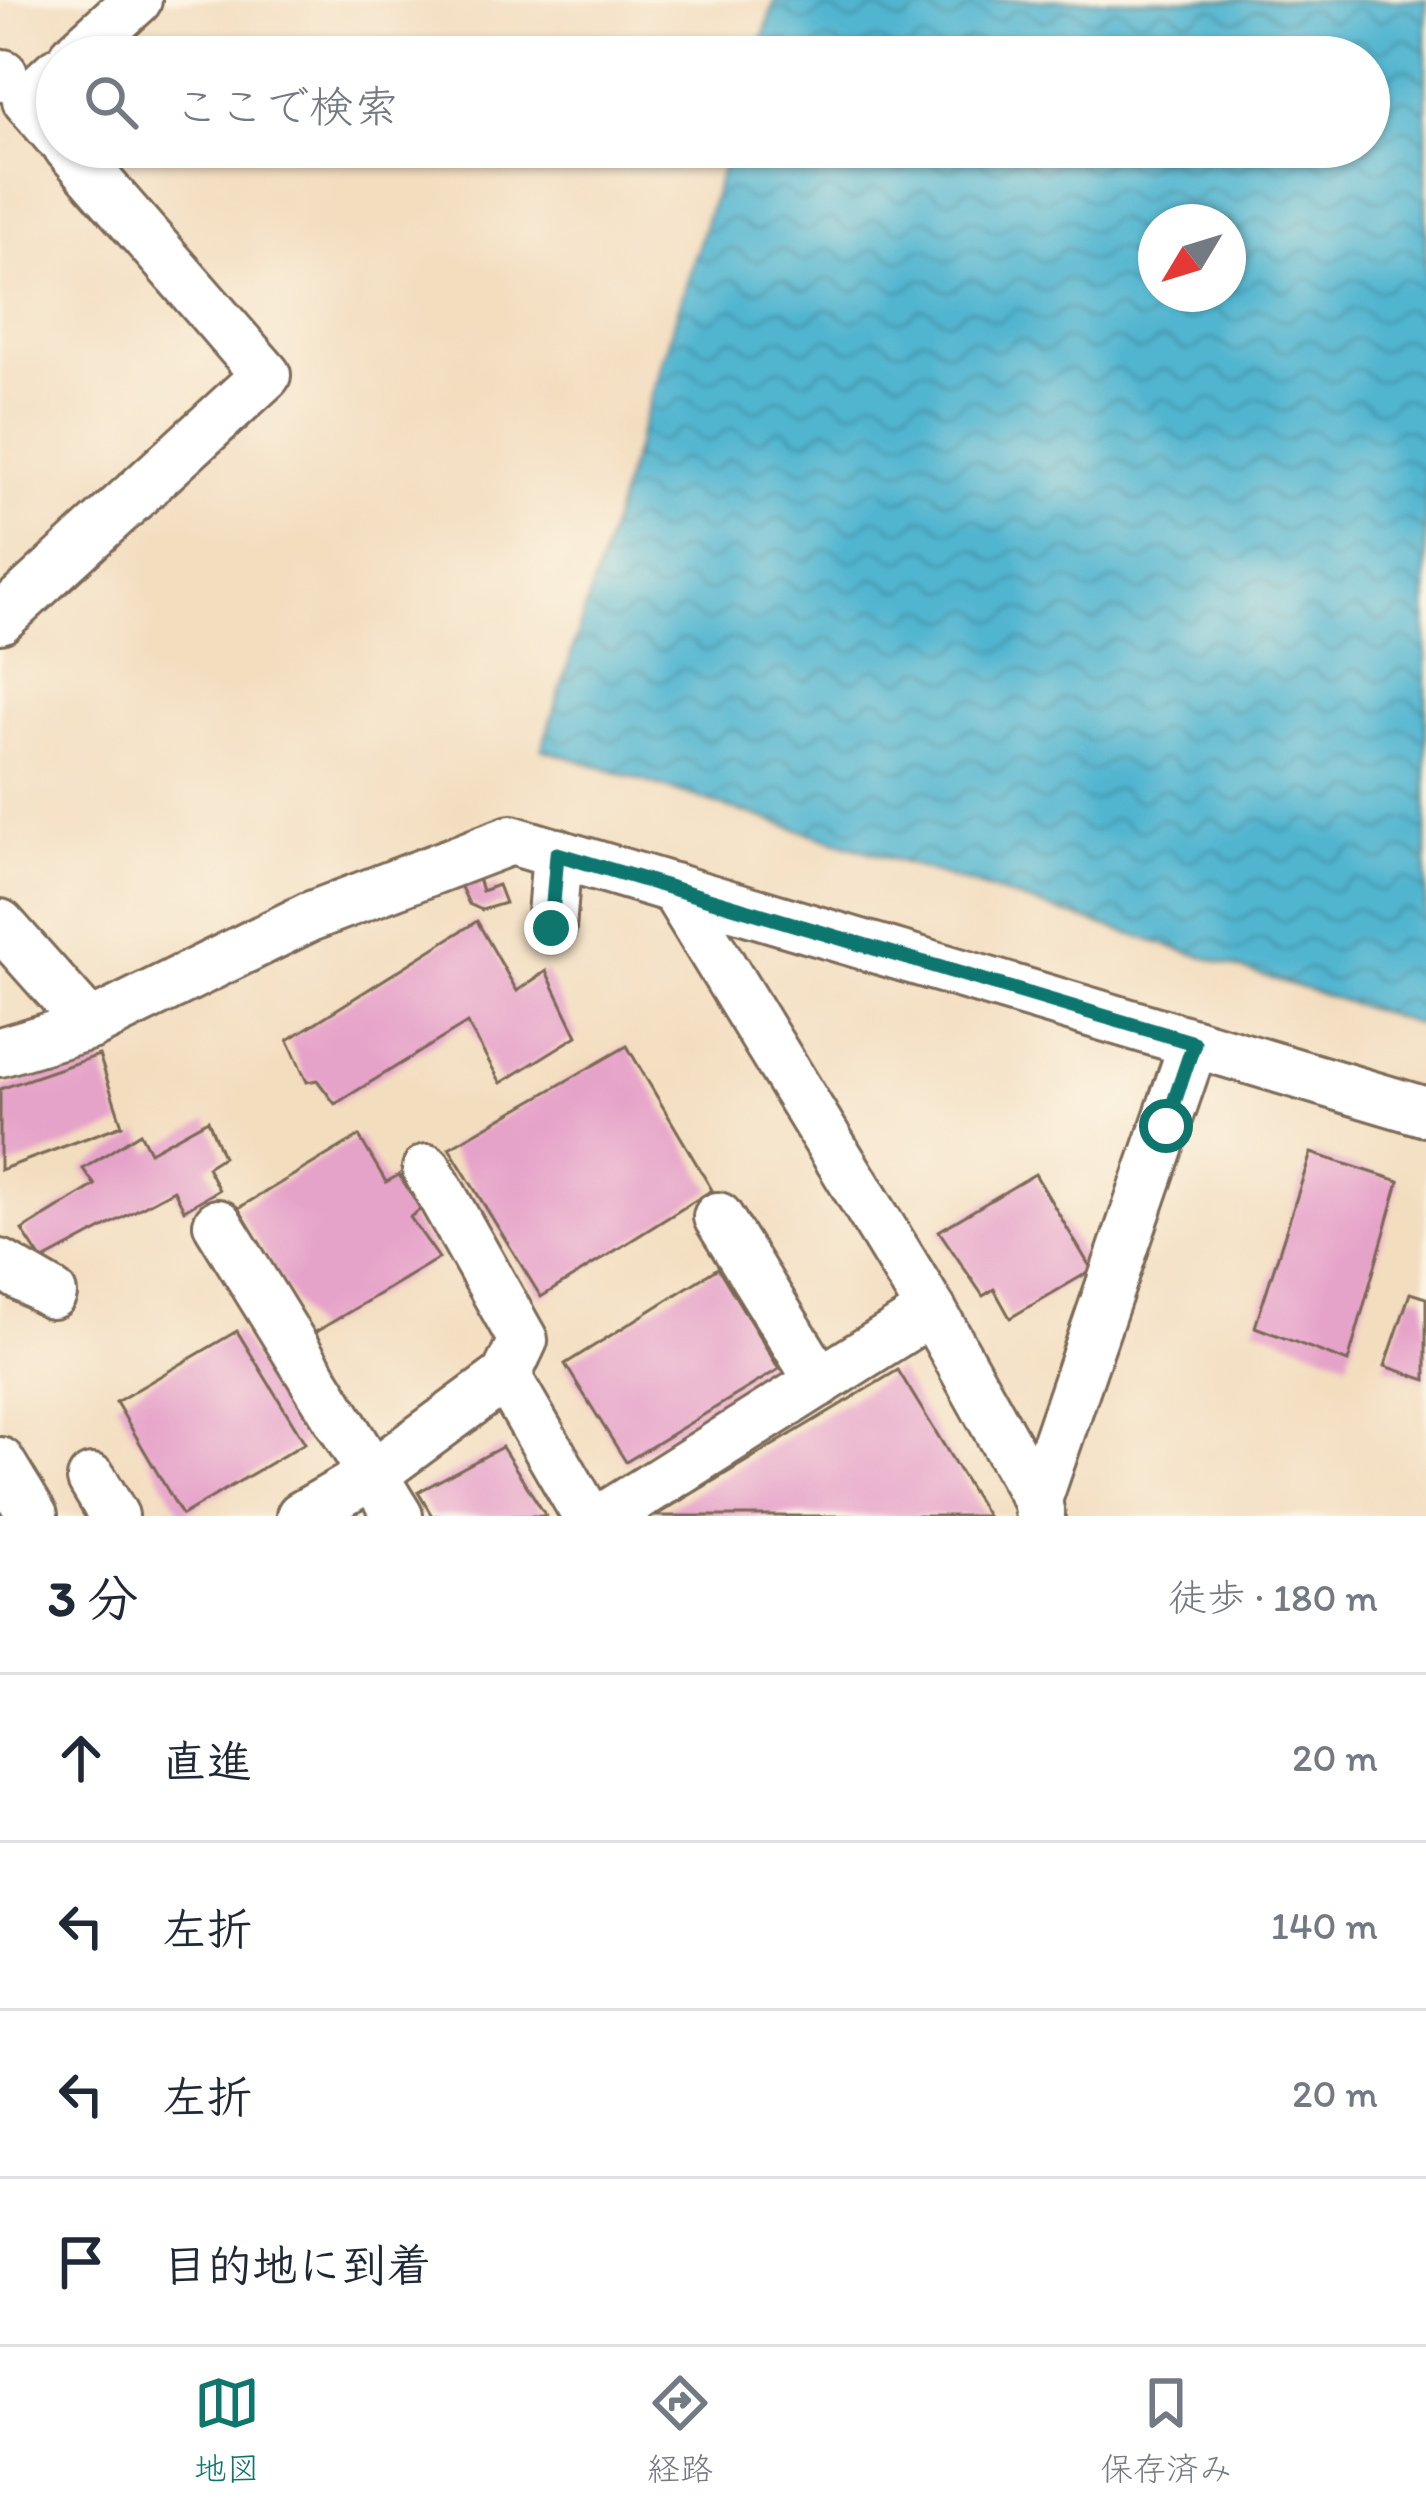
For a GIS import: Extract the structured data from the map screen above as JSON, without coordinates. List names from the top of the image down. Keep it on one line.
{"north":"bottom left","page":{"search":"ここで検索","heading":["3 分","徒歩 · 180 m"],"list":[["直進","20 m"],["左折","140 m"],["左折","20 m"],"目的地に到着"],"nav":["地図","経路","保存済み"]}}
